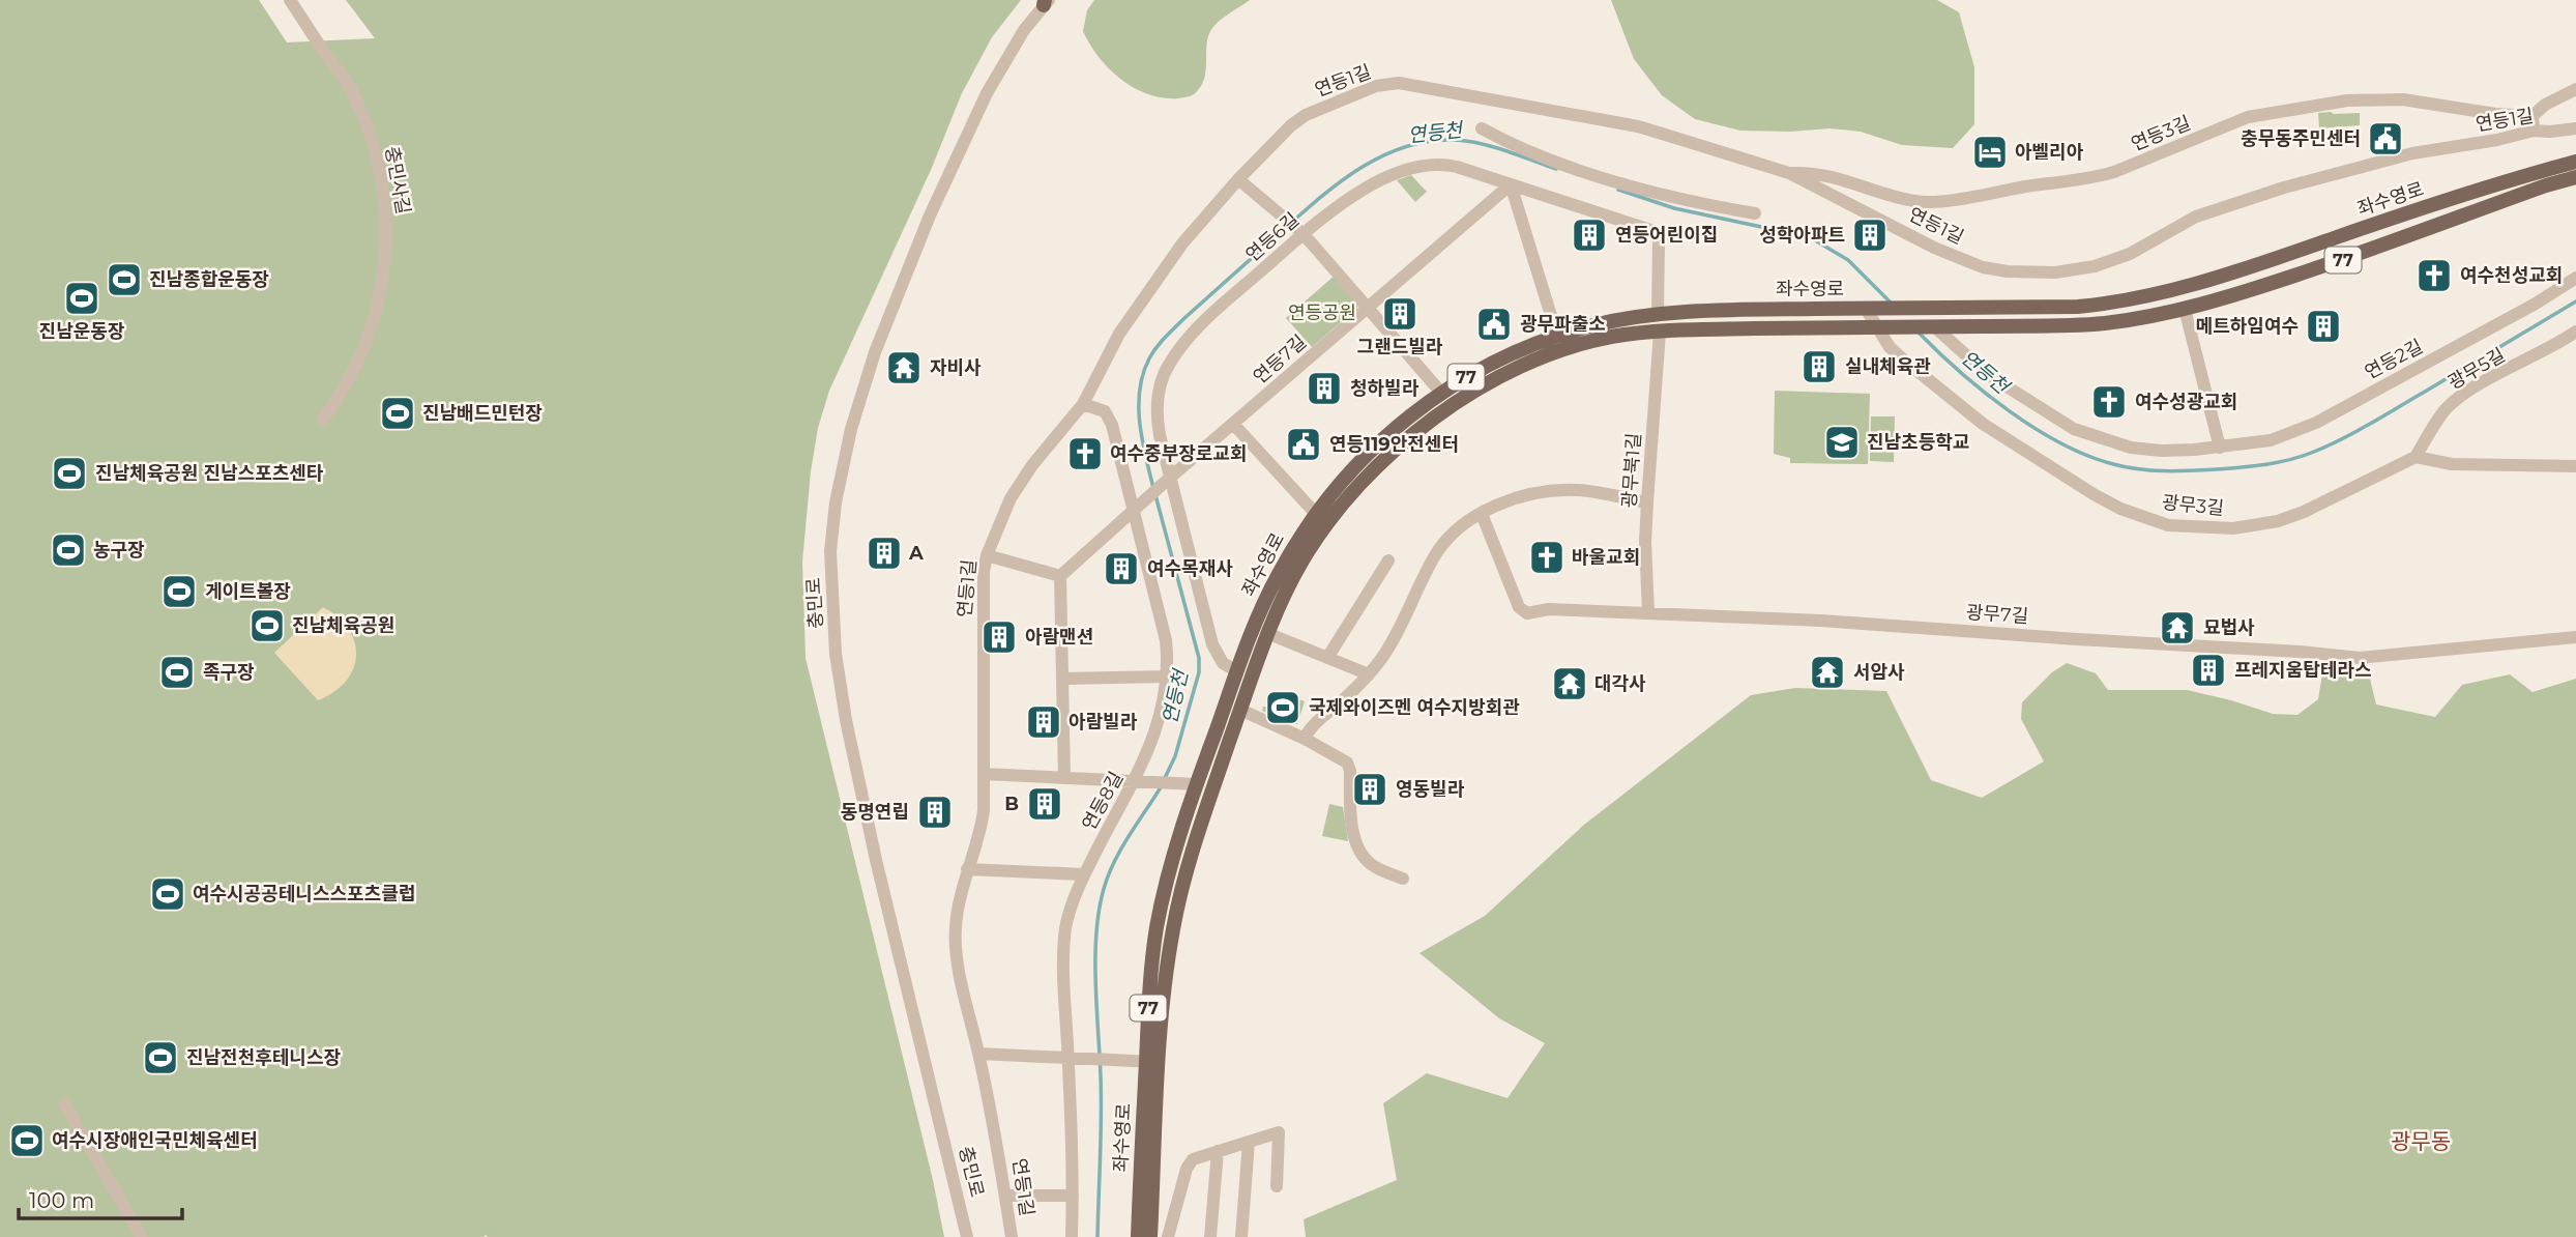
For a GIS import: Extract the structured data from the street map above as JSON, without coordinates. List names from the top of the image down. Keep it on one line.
{"streets":{"main road":["좌수영로","77"],"street":["연등1길","연등3길","충민사길","연등6길","연등7길","연등2길","광무5길","광무북1길","광무3길","충민로","광무7길","연등8길"]},"crossings":[["연등1길","연등3길"],["연등1길","연등8길"],["좌수영로","연등6길"],["좌수영로","77"],["좌수영로","연등2길"],["좌수영로","광무북1길"],["좌수영로","광무3길"],["연등6길","연등7길"],["77","연등2길"],["연등7길","연등8길"],["광무5길","광무3길"],["광무북1길","광무7길"]],"districts":["광무동"],"water":["연등천"],"parks":["연등공원"],"places":{"public building":["충무동주민센터","광무파출소","연등119안전센터"],"hotel":["아벨리아"],"building":["연등어린이집","성학아파트","그랜드빌라","메트하임여수","실내체육관","청하빌라","A","여수목재사","아람맨션","프레지움탑테라스","아람빌라","영동빌라","B","동명연립"],"church":["여수천성교회","여수성광교회","여수중부장로교회","바울교회"],"sports":["진남종합운동장","진남운동장","진남배드민턴장","진남체육공원 진남스포츠센타","농구장","게이트볼장","진남체육공원","족구장","국제와이즈멘 여수지방회관","여수시공공테니스스포츠클럽","진남전천후테니스장","여수시장애인국민체육센터"],"temple":["자비사","묘법사","서암사","대각사"],"school or university":["진남초등학교"]},"scale_bar":"100 m"}
